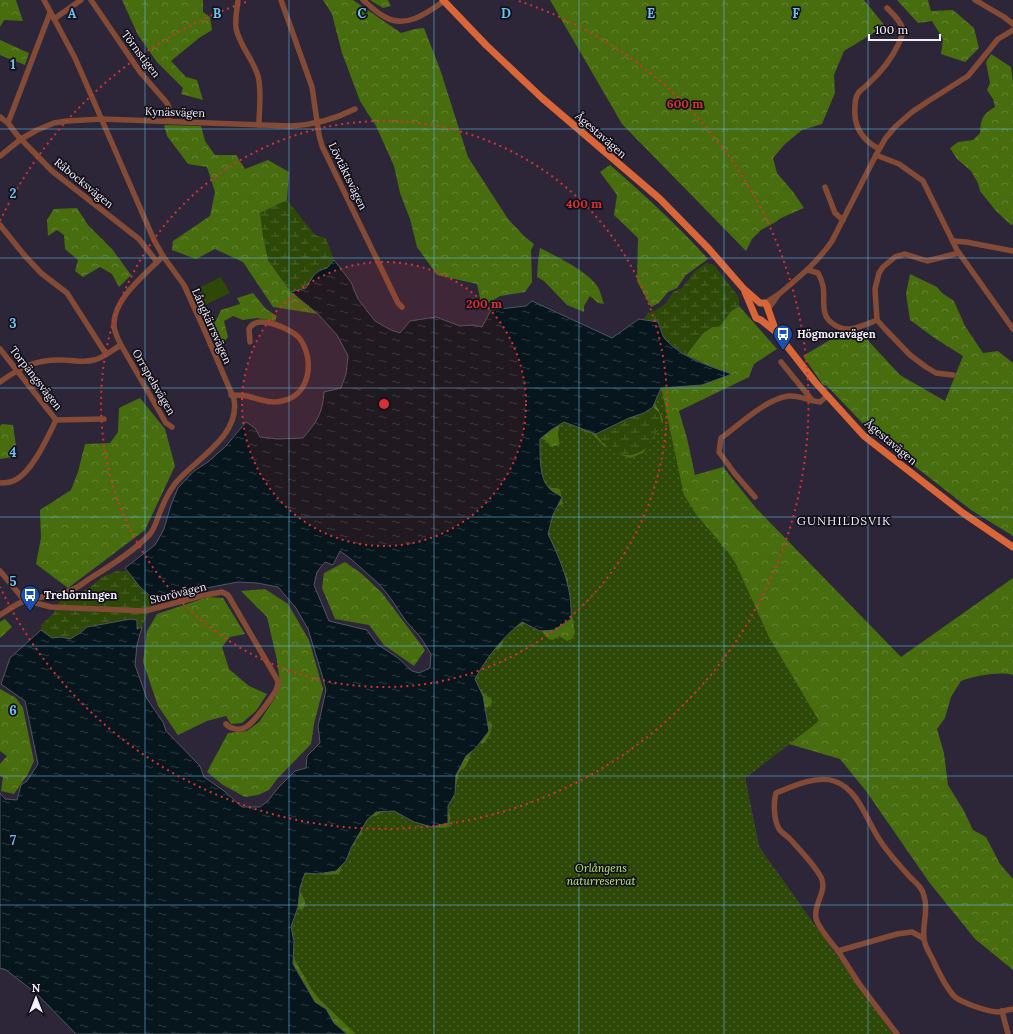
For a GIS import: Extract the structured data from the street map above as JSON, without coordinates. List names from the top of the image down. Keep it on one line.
{"streets":{"main road":["Ågestavägen"],"street":["Törnstigen","Kynäsvägen","Lövtäktsvägen","Råbocksvägen","Långkärrsvägen","Torpängsvägen","Orrspelsvägen","Storövägen"]},"crossings":[["Törnstigen","Kynäsvägen"],["Kynäsvägen","Lövtäktsvägen"],["Kynäsvägen","Råbocksvägen"],["Kynäsvägen","Långkärrsvägen"],["Råbocksvägen","Orrspelsvägen"],["Långkärrsvägen","Orrspelsvägen"],["Långkärrsvägen","Storövägen"]],"districts":["GUNHILDSVIK"],"parks":["Orlångens naturreservat"],"places":{"bus stop":["Högmoravägen","Trehörningen"]},"scale_bar":"100 m","north":"top","grid":{"columns":["A","B","C","D","E","F"],"rows":["1","2","3","4","5","6","7"]},"rings":["600 m","400 m","200 m"]}
